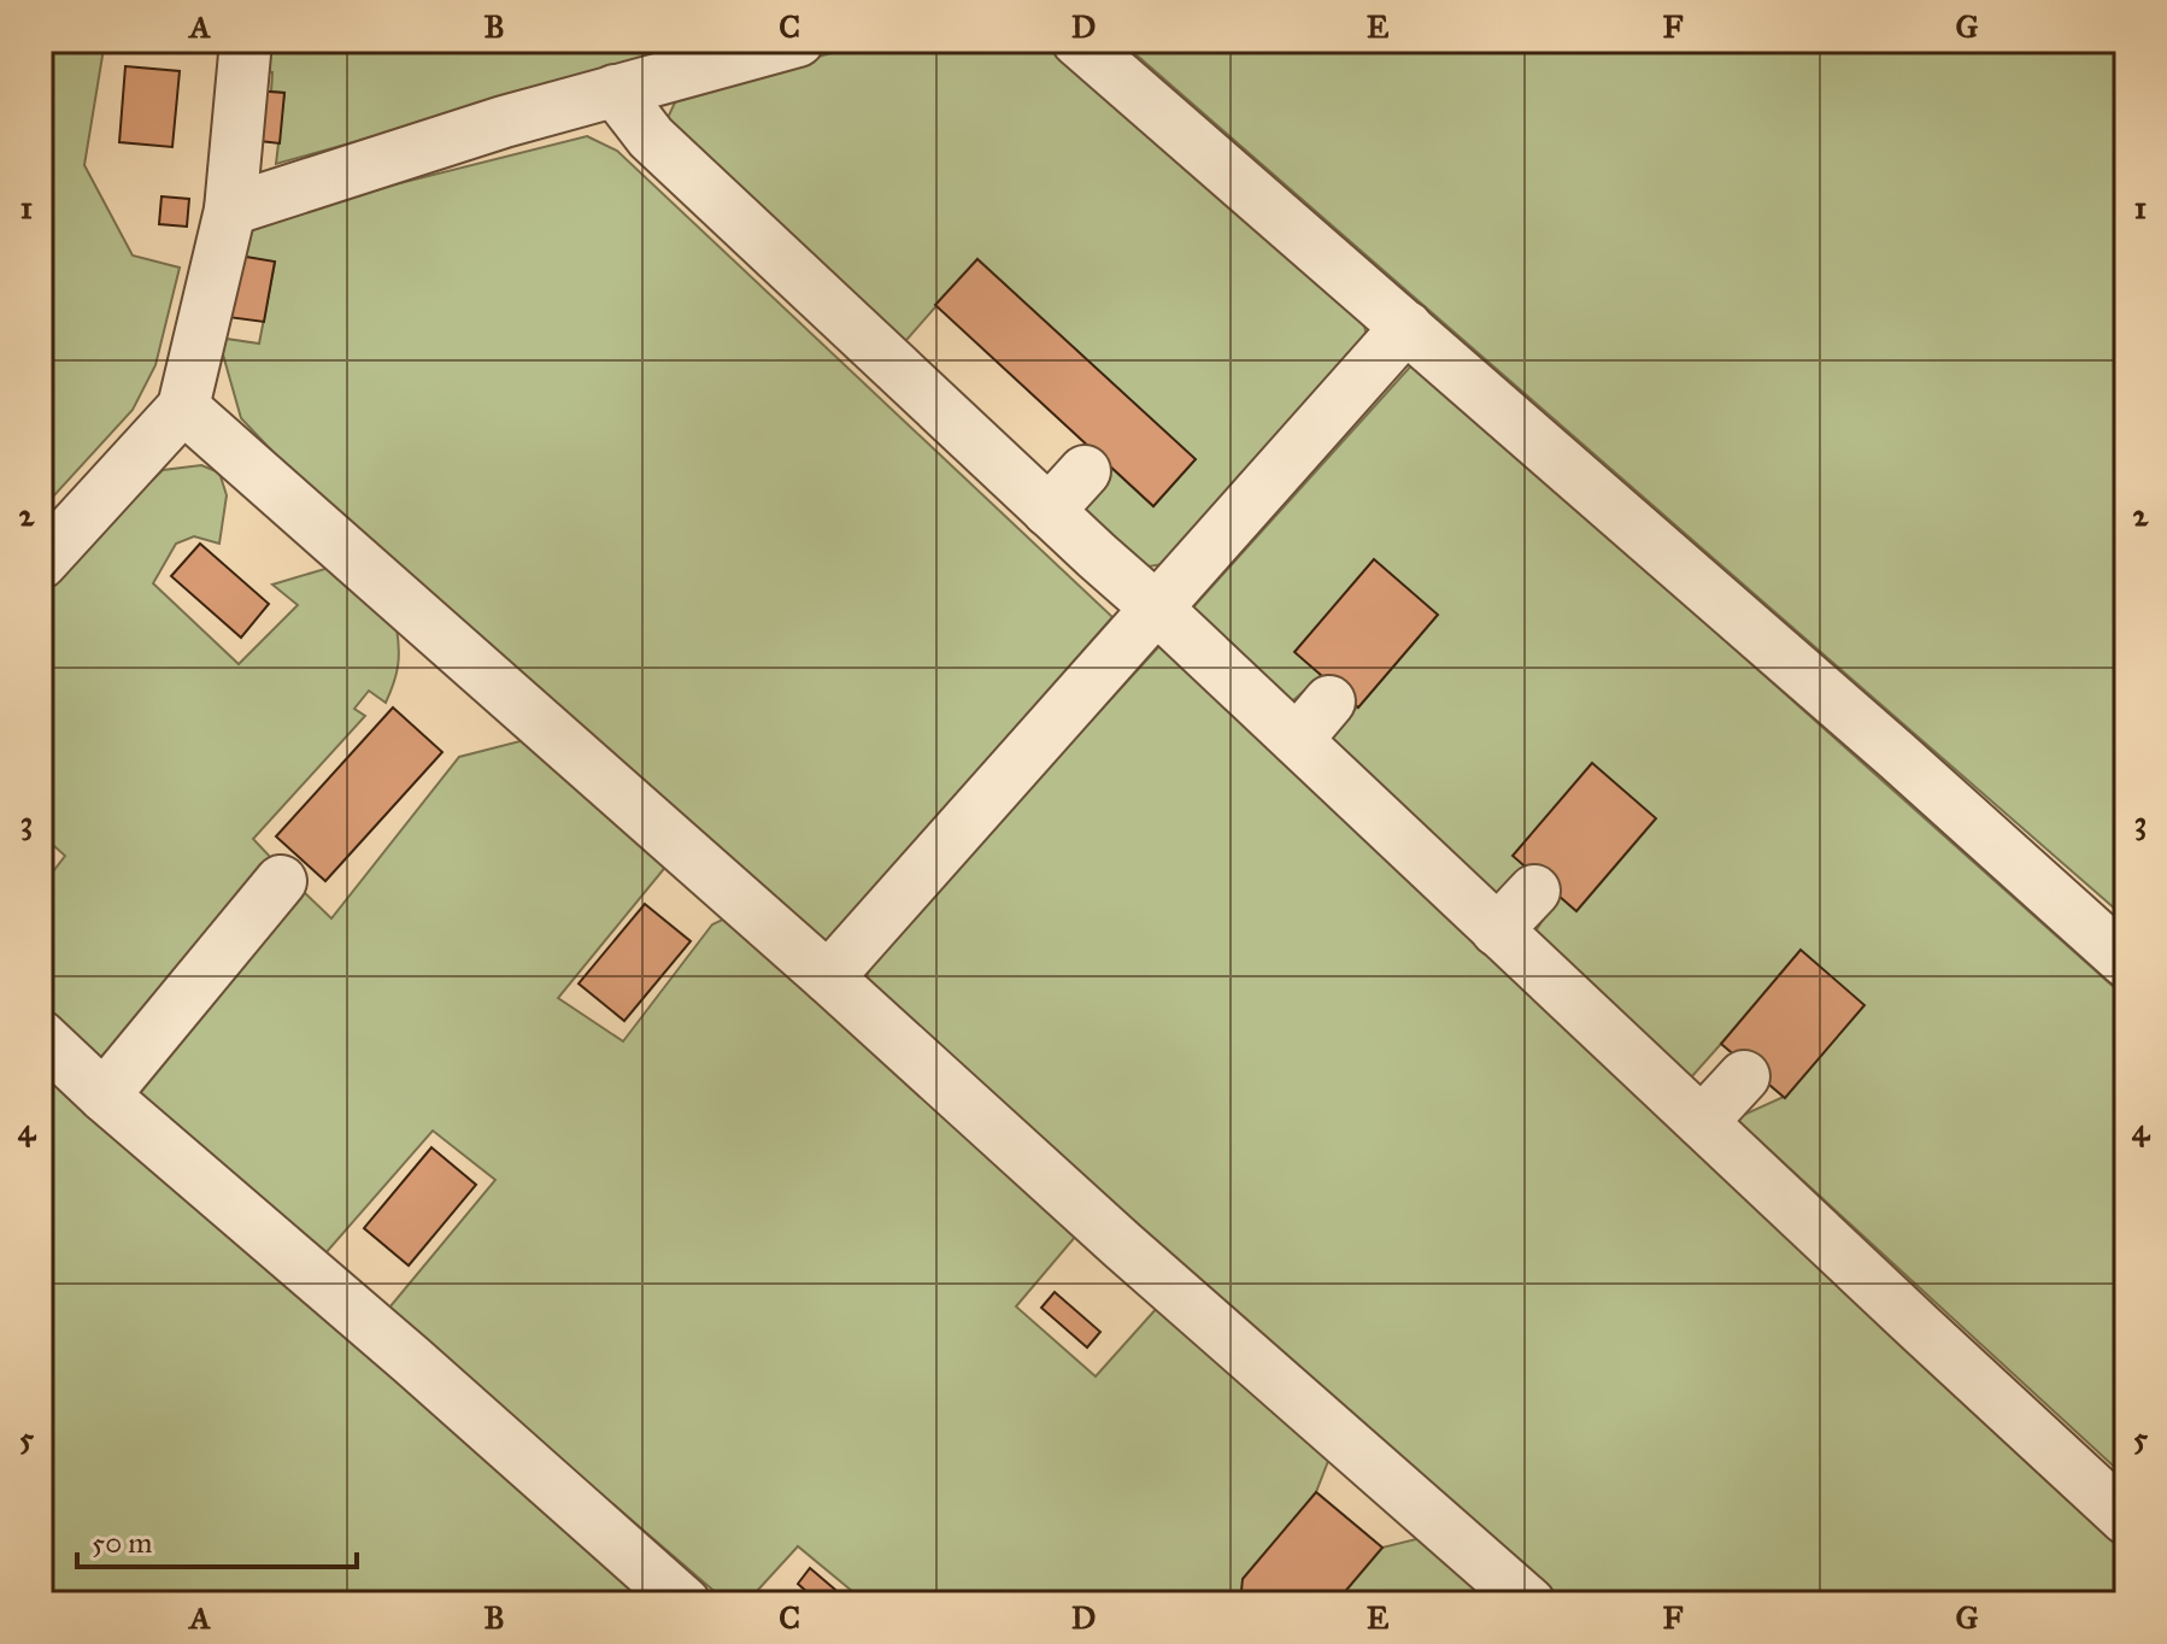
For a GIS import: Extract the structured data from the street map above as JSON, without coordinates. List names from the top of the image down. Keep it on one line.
{"scale_bar":"50 m","grid":{"columns":["A","B","C","D","E","F","G"],"rows":["1","2","3","4","5"]}}
